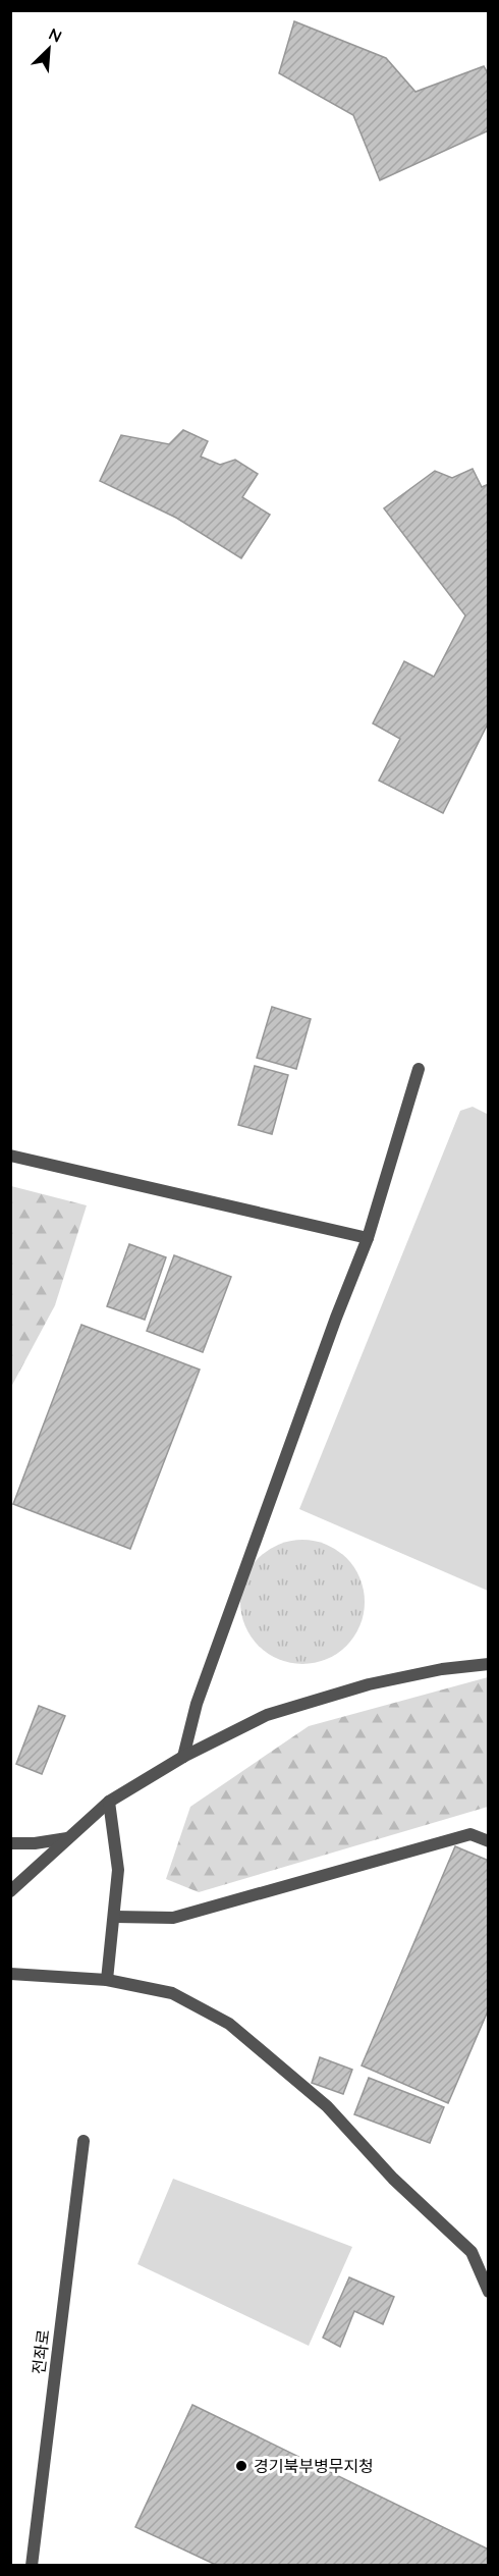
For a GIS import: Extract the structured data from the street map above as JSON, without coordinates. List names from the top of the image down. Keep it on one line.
{"streets":{"street":["전좌로"]},"places":["경기북부병무지청"],"north":"top right"}
